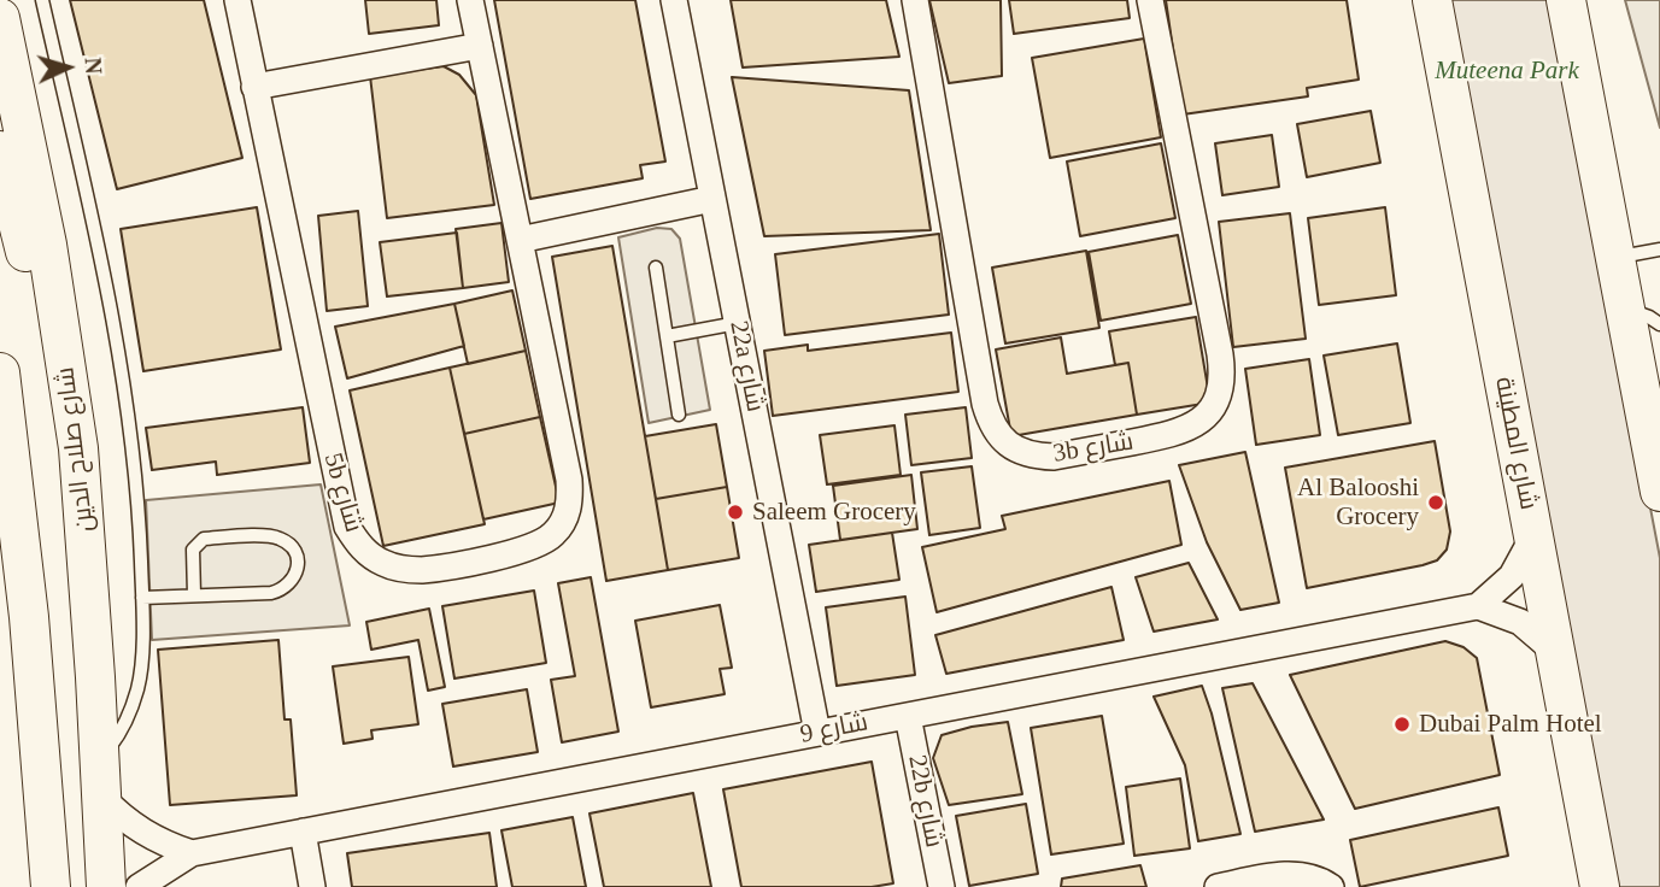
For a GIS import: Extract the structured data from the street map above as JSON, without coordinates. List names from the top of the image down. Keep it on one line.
{"streets":{"main road":["شارع المطينة","شارع صلاح الدين"],"street":["22a شارع","3b شارع","5b شارع","شارع 9","22b شارع"]},"crossings":[["22a شارع","شارع 9"],["شارع 9","22b شارع"]],"parks":["Muteena Park"],"places":["Al Balooshi Grocery","Saleem Grocery","Dubai Palm Hotel"],"north":"right"}
